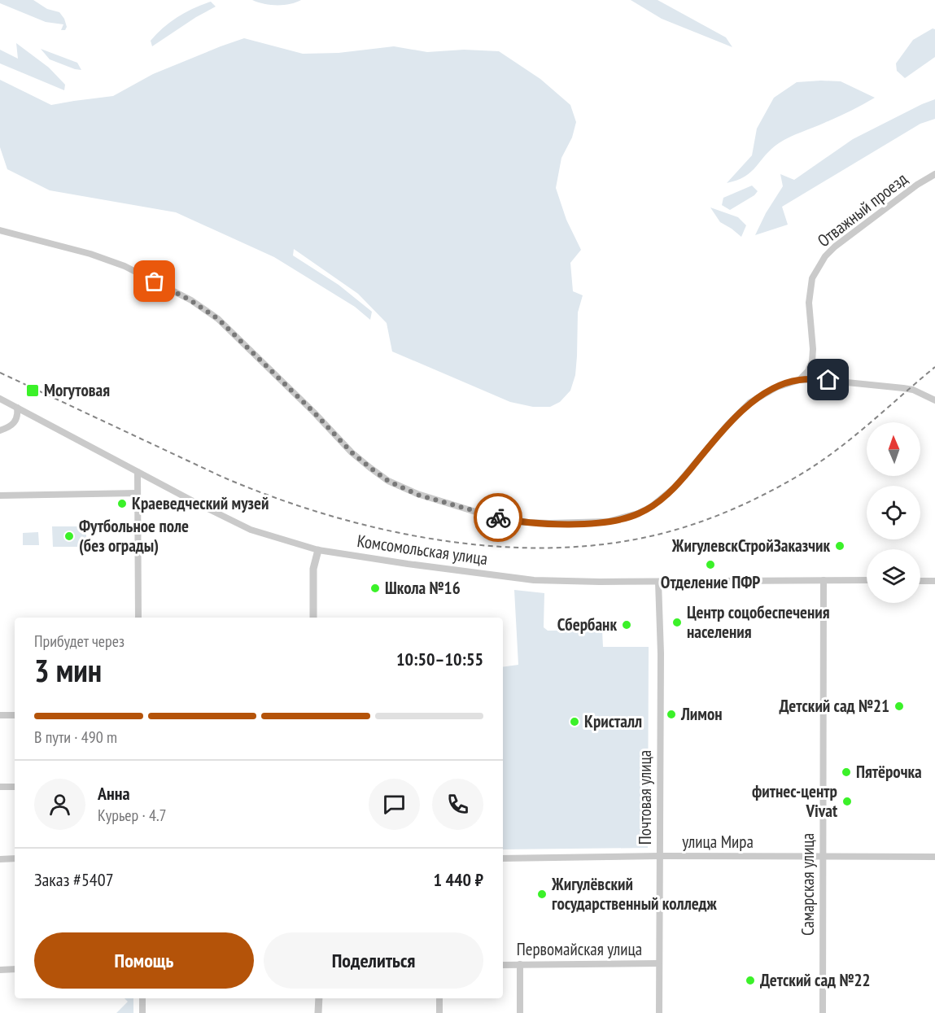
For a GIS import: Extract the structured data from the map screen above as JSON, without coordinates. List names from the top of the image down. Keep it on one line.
{"streets":{"street":["Отважный проезд","Комсомольская улица","Почтовая улица","улица Мира","Самарская улица","Первомайская улица"]},"crossings":[["Комсомольская улица","Почтовая улица"],["Комсомольская улица","Самарская улица"],["Почтовая улица","улица Мира"],["Почтовая улица","Первомайская улица"],["улица Мира","Самарская улица"]],"places":{"transit":["Могутовая"],"other":["Краеведческий музей","Футбольное поле (без ограды)","ЖигулевскСтройЗаказчик","Отделение ПФР","Школа №16","Центр соцобеспечения населения","Сбербанк","Детский сад №21","Лимон","Кристалл","Пятёрочка","фитнес-центр Vivat","Жигулёвский государственный колледж","Детский сад №22"]},"north":"top","page":{"heading":["3 мин","Прибудет через","10:50–10:55"],"panel":["Анна","Курьер · 4.7","Заказ #5407","1 440 ₽"],"bar":"В пути · 490 m","buttons":["Помощь","Поделиться"]}}
